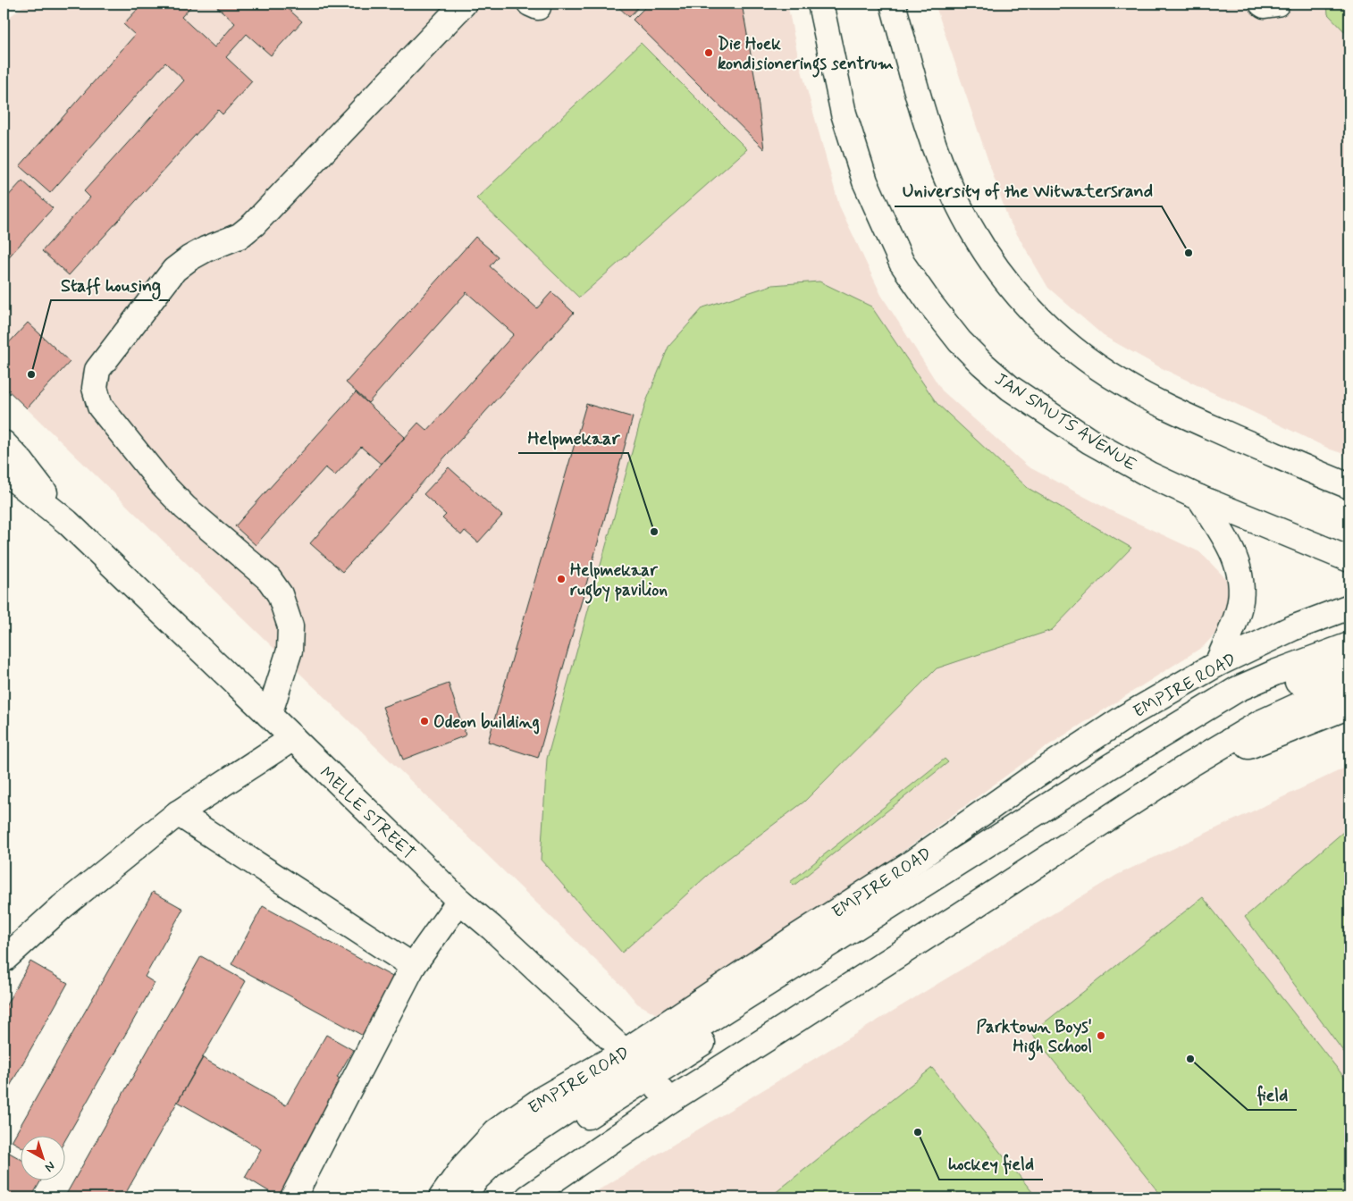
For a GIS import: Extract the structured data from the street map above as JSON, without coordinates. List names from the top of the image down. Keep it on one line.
{"streets":{"main road":["JAN SMUTS AVENUE","EMPIRE ROAD","MELLE STREET"]},"crossings":[["EMPIRE ROAD","MELLE STREET"]],"places":["Die Hoek kondisionerings sentrum","University of the Witwatersrand","Staff housing","Helpmekaar","Helpmekaar rugby pavilion","Odeon building","Parktown Boys' High School","field","hockey field"],"north":"bottom right"}
